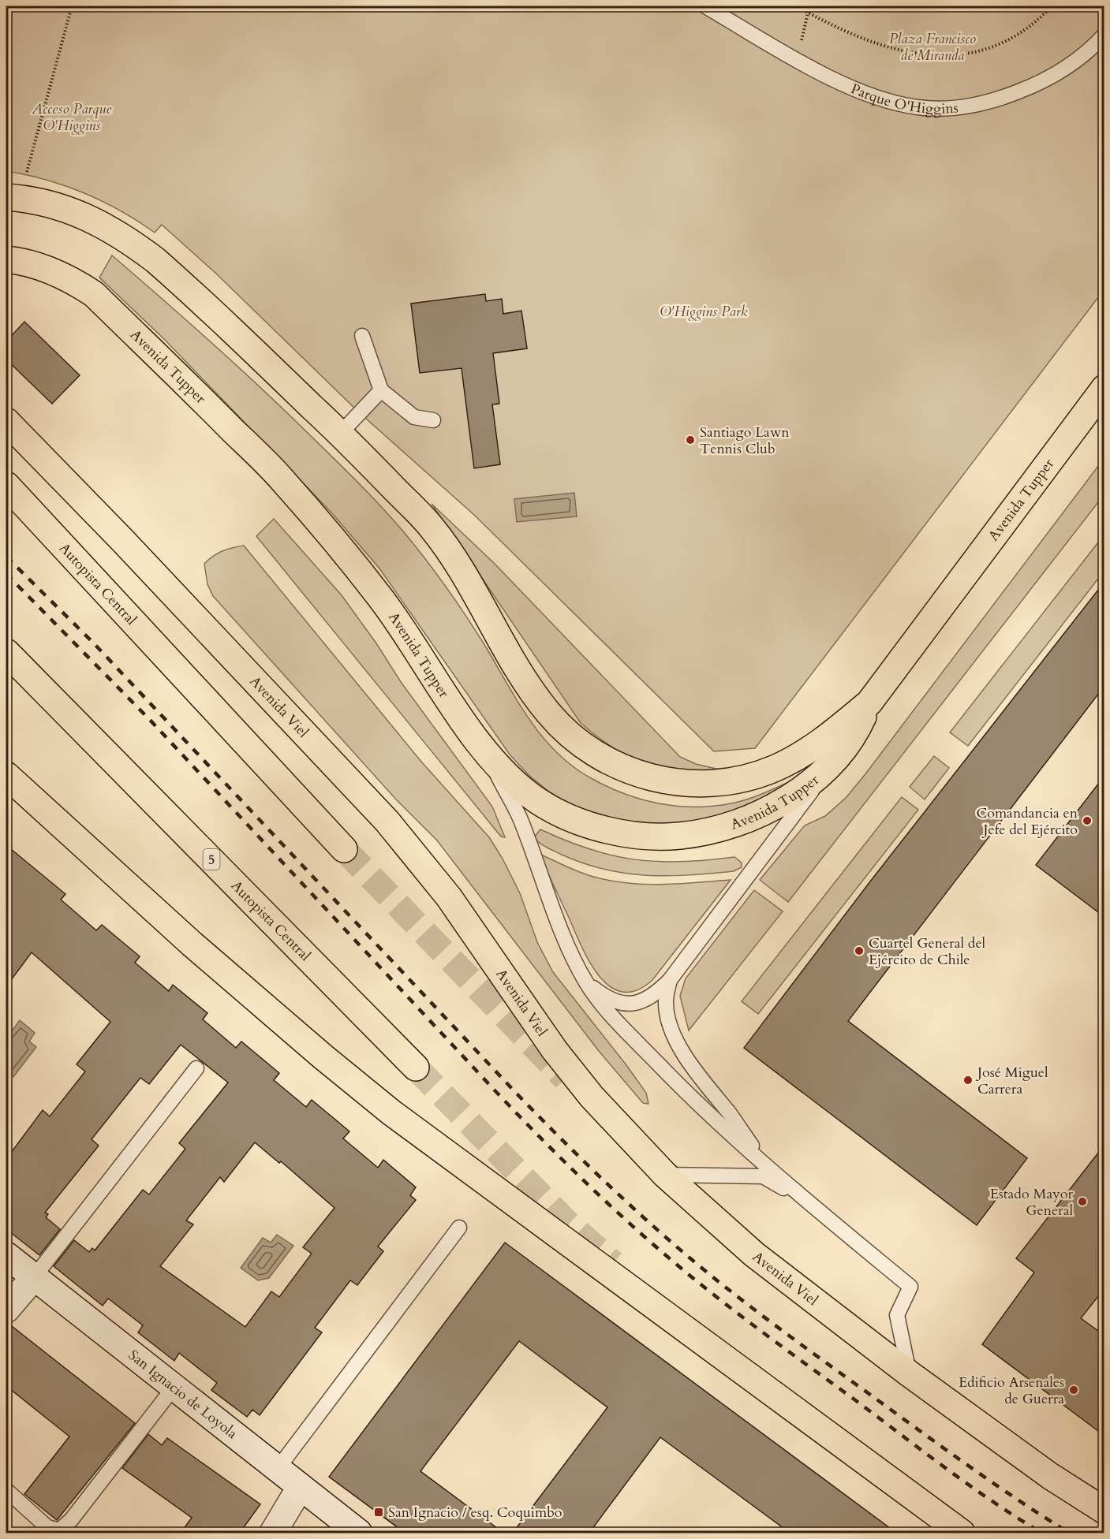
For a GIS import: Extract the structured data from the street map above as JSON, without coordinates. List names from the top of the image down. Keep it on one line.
{"streets":{"main road":["Avenida Tupper","Autopista Central","Avenida Viel","5"],"street":["San Ignacio de Loyola"],"lane":["Parque O'Higgins"]},"parks":["Plaza Francisco de Miranda","Acceso Parque O'Higgins","O'Higgins Park"],"places":{"other":["Santiago Lawn Tennis Club","Comandancia en Jefe del Ejército","Cuartel General del Ejército de Chile","José Miguel Carrera","Estado Mayor General","Edificio Arsenales de Guerra"],"transit":["San Ignacio / esq. Coquimbo"]}}
